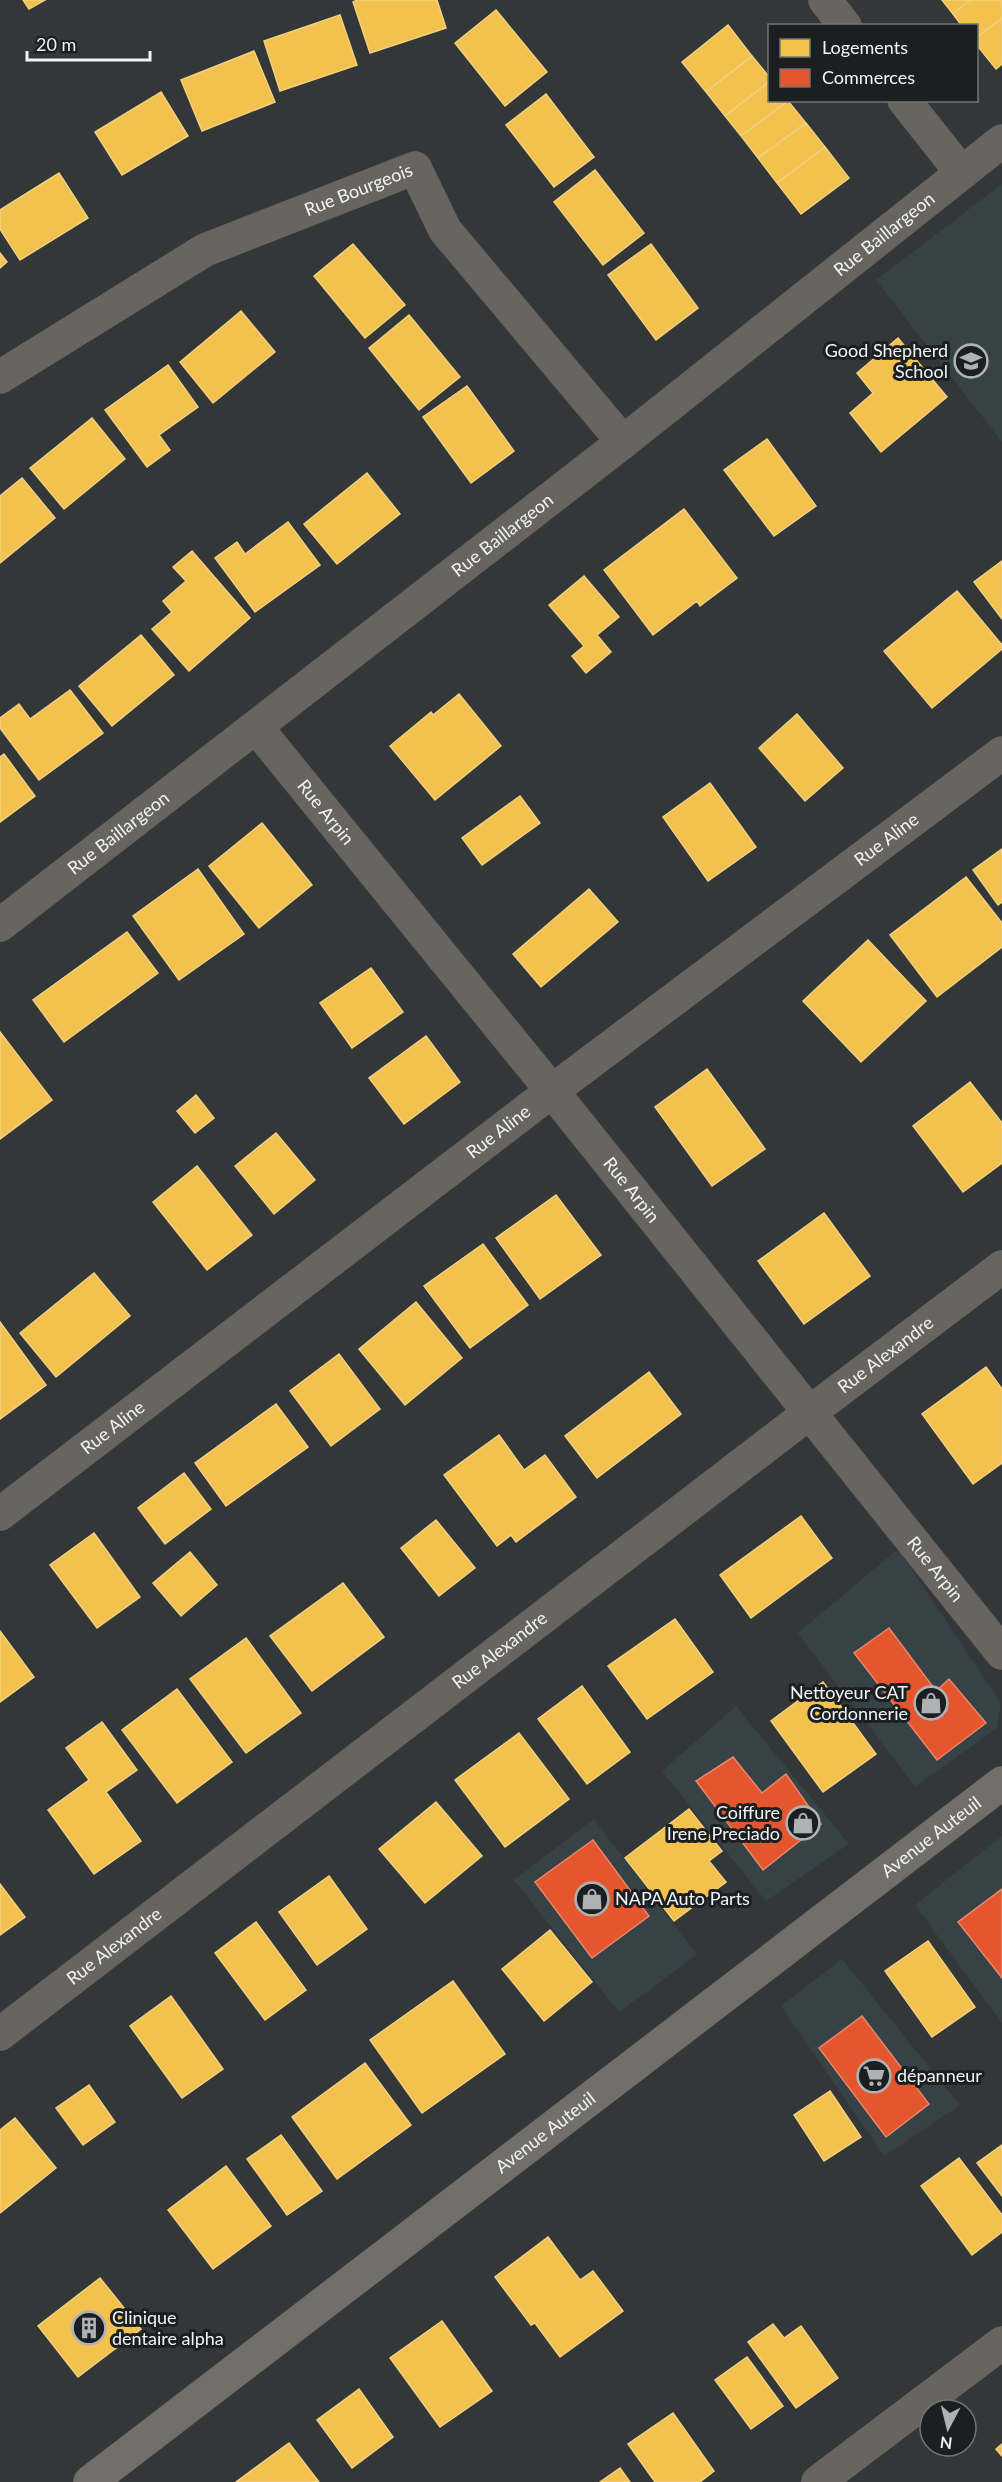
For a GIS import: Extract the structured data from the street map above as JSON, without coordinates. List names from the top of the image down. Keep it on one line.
{"streets":{"street":["Rue Bourgeois","Rue Baillargeon","Rue Arpin","Rue Aline","Rue Alexandre","Avenue Auteuil"]},"crossings":[["Rue Bourgeois","Rue Baillargeon"],["Rue Baillargeon","Rue Arpin"],["Rue Arpin","Rue Aline"],["Rue Arpin","Rue Alexandre"]],"places":{"school or university":["Good Shepherd School"],"shop":["Nettoyeur CAT Cordonnerie","Coiffure Irene Preciado","NAPA Auto Parts"],"supermarket":["dépanneur"],"building":["Clinique dentaire alpha"]},"legend":["Logements","Commerces"],"scale_bar":"20 m","north":"bottom"}
